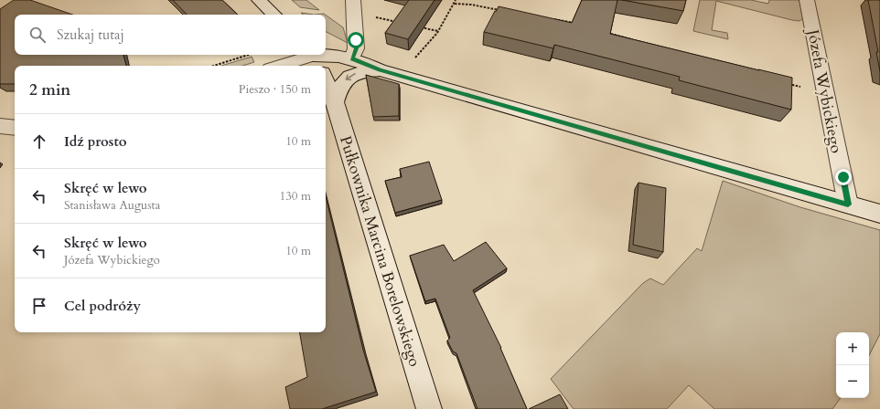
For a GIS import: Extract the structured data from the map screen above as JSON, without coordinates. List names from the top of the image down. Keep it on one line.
{"streets":{"street":["Józefa Wybickiego","Pułkownika Marcina Borelowskiego"]},"page":{"search":"Szukaj tutaj","heading":["2 min","Pieszo · 150 m"],"list":[["Idź prosto","10 m"],["Skręć w lewo","Stanisława Augusta","130 m"],["Skręć w lewo","Józefa Wybickiego","10 m"],"Cel podróży"],"map_buttons":["+","−"]}}
